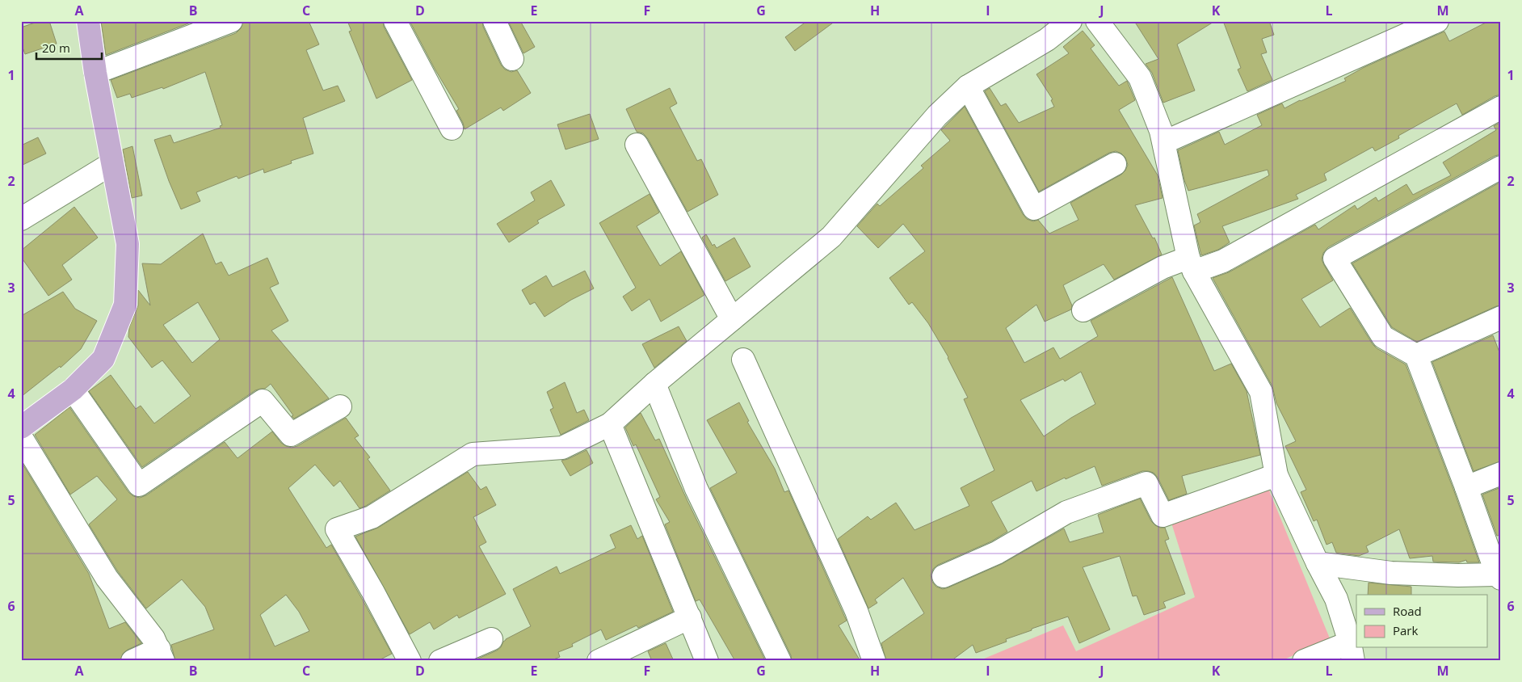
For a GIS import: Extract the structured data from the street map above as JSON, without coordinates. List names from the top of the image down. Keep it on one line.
{"legend":["Road","Park"],"scale_bar":"20 m","grid":{"columns":["A","B","C","D","E","F","G","H","I","J","K","L","M"],"rows":["1","2","3","4","5","6"]}}
